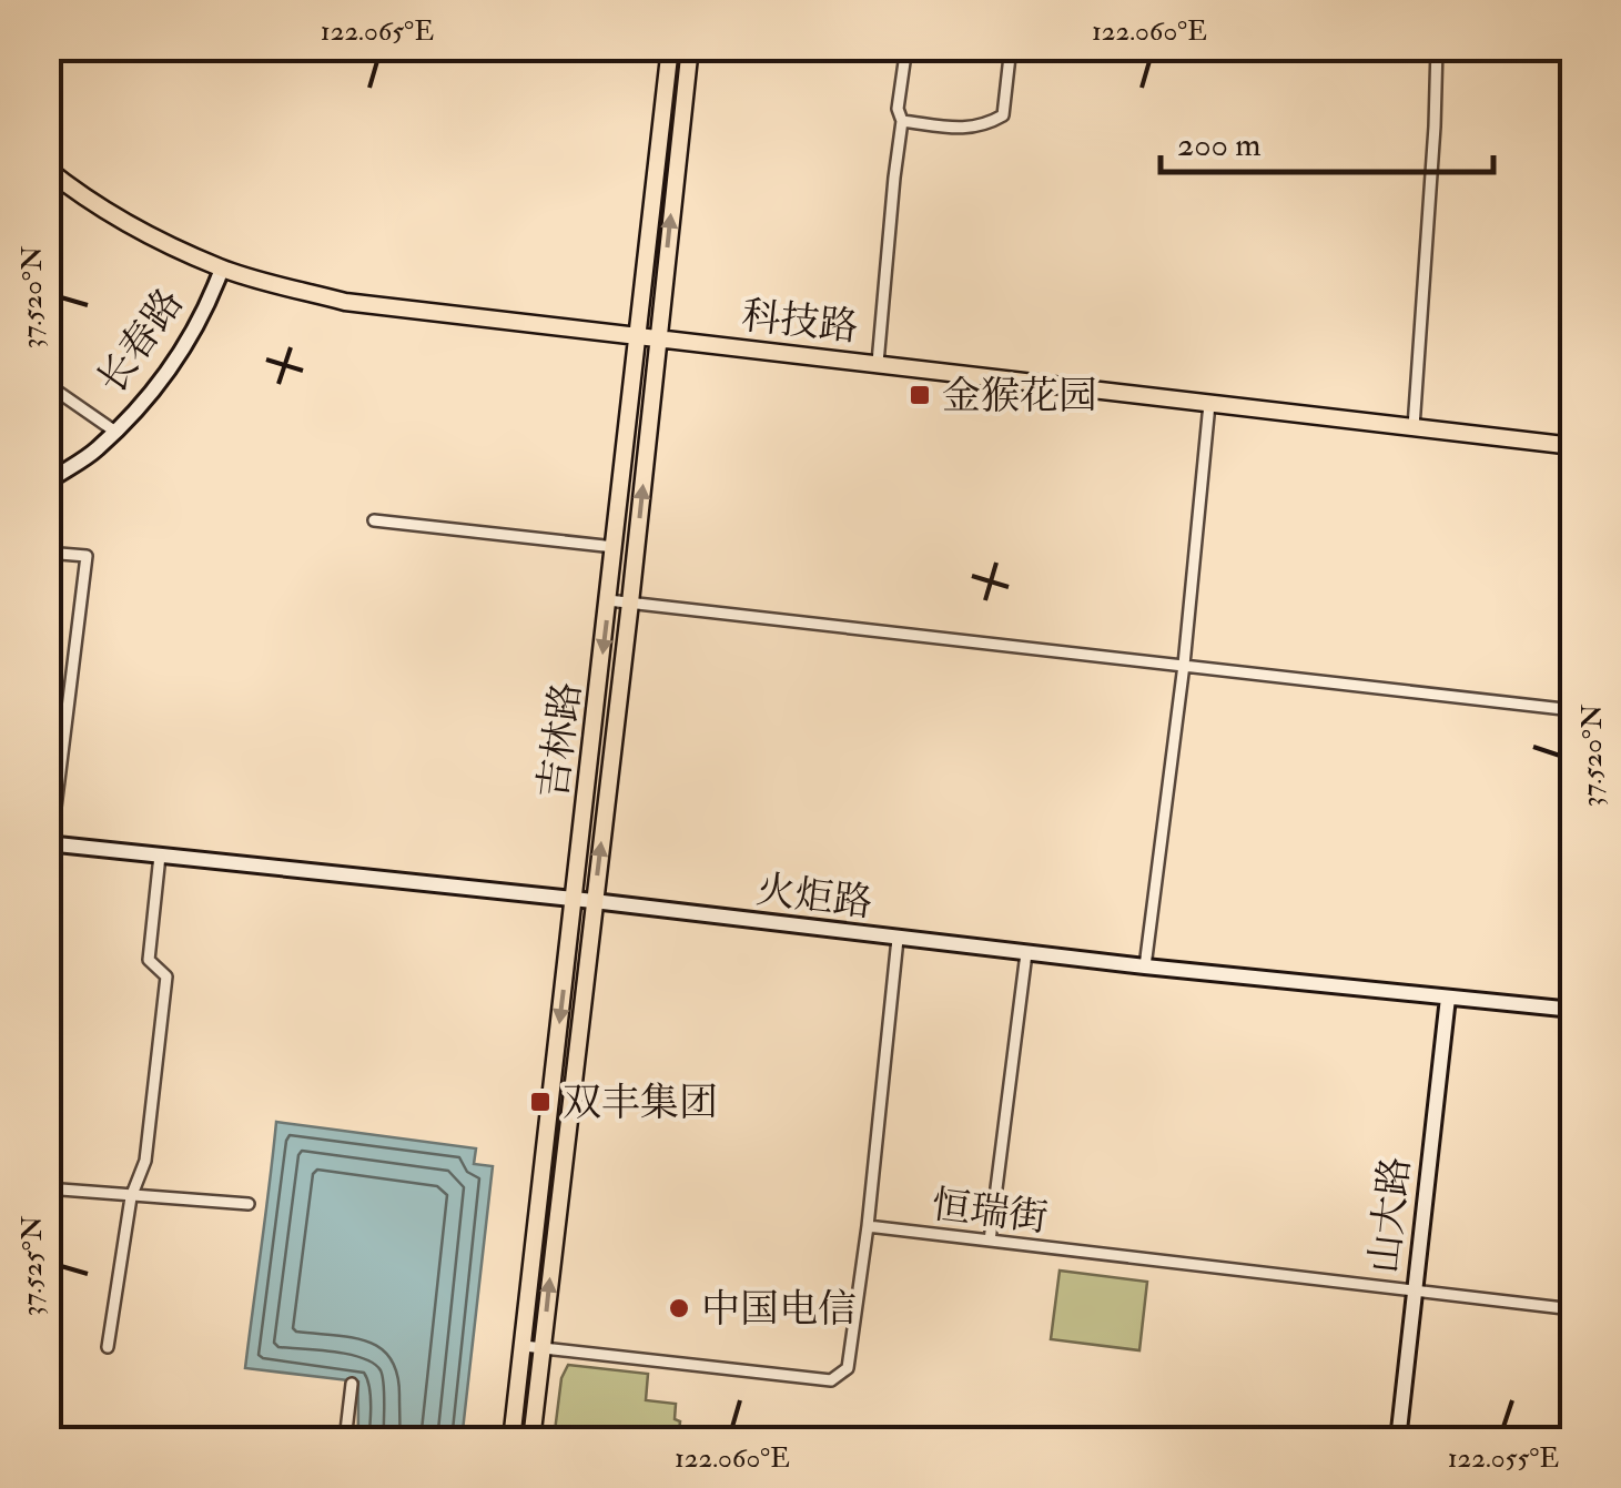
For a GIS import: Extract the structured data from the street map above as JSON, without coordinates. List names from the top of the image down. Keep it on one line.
{"streets":{"main road":["科技路","长春路","吉林路","火炬路","山大路"],"street":["恒瑞街"]},"crossings":[["科技路","长春路"],["科技路","吉林路"],["吉林路","火炬路"],["火炬路","山大路"],["恒瑞街","山大路"]],"places":{"transit":["金猴花园","双丰集团"],"other":["中国电信"]},"scale_bar":"200 m","coordinates":["122.065°E","122.060°E","37.520°N","37.525°N","122.055°E"]}
